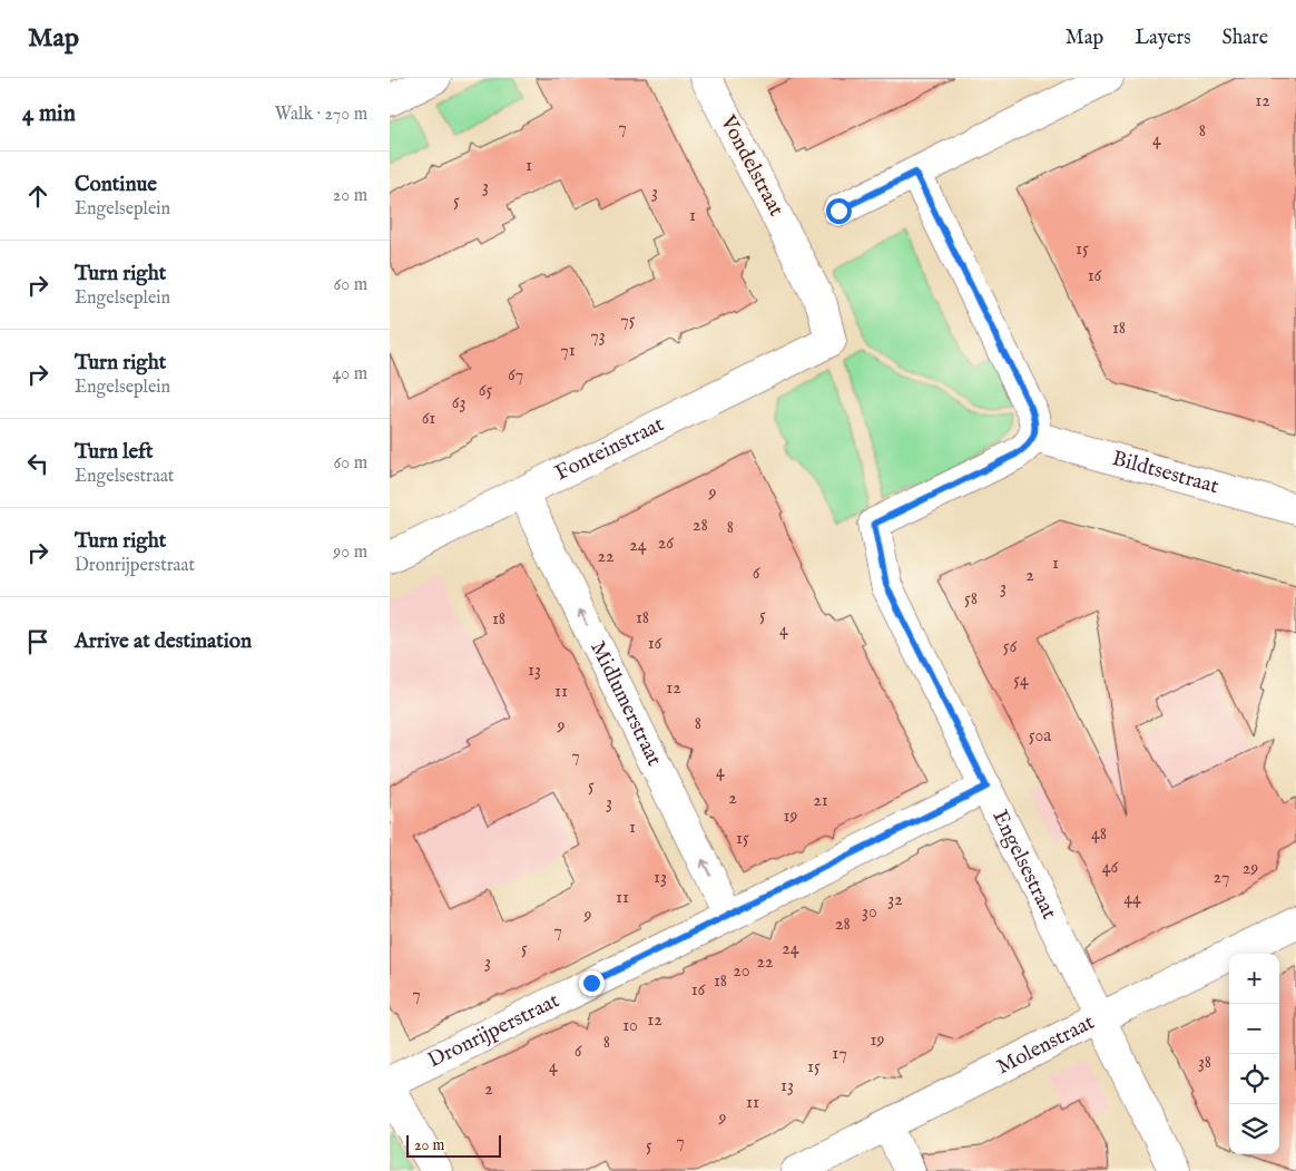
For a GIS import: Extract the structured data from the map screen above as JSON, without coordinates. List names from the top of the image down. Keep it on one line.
{"streets":{"street":["Vondelstraat","Fonteinstraat","Bildtsestraat","Midlumerstraat","Engelsestraat","Dronrijperstraat","Molenstraat"]},"crossings":[["Vondelstraat","Fonteinstraat"],["Fonteinstraat","Midlumerstraat"],["Bildtsestraat","Engelsestraat"],["Midlumerstraat","Dronrijperstraat"],["Engelsestraat","Dronrijperstraat"],["Engelsestraat","Molenstraat"]],"one_way":["Midlumerstraat"],"house_numbers":["12","7","8","4","1","3","3","5","1","15","16","75","18","73","71","67","65","63","61","9","28","8","26","24","22","1","6","2","3","58","5","18","18","4","16","56","13","54","12","11","8","9","50a","7","4","5","2","21","3","19","1","48","15","46","29","13","27","11","44","32","30","9","28","7","5","24","3","22","20","18","16","7","12","10","19","8","6","17","38","4","15","13","2","11","9","7","5"],"scale_bar":"20 m","page":{"header":"Map","nav":["Map","Layers","Share"],"heading":["4 min","Walk · 270 m"],"list":[["Continue","Engelseplein","20 m"],["Turn right","Engelseplein","60 m"],["Turn right","Engelseplein","40 m"],["Turn left","Engelsestraat","60 m"],["Turn right","Dronrijperstraat","90 m"],"Arrive at destination"],"map_buttons":["+","−"],"scale":"20 m"}}
